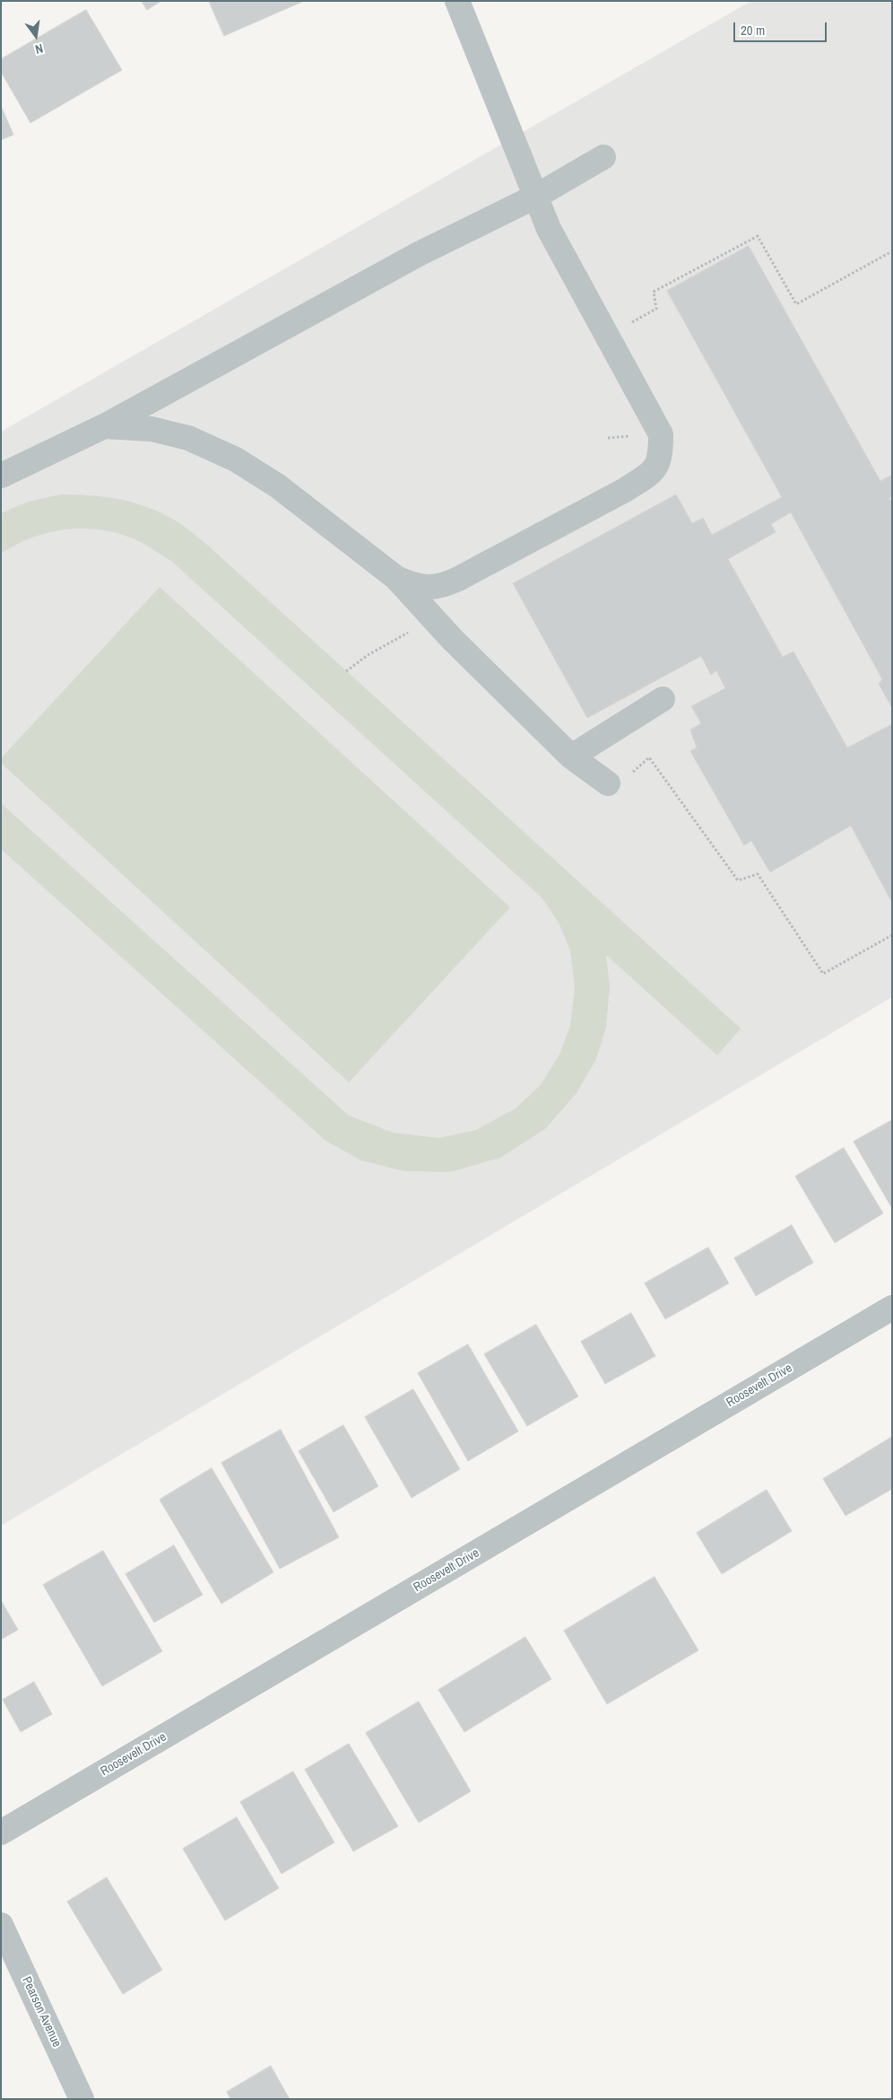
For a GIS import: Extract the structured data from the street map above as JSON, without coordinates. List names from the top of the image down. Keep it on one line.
{"streets":{"street":["Roosevelt Drive","Pearson Avenue"]},"scale_bar":"20 m","north":"bottom"}
